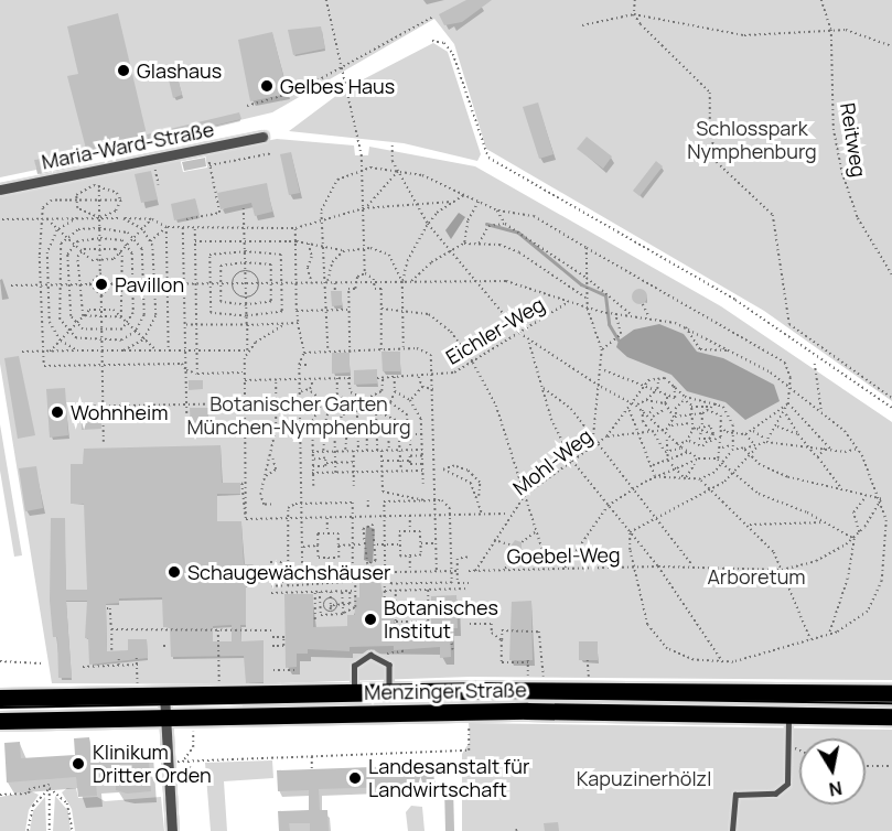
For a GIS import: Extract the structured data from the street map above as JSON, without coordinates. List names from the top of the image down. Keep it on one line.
{"streets":{"main road":["Menzinger Straße"],"street":["Maria-Ward-Straße"],"path":["Reitweg","Eichler-Weg","Mohl-Weg","Goebel-Weg"]},"crossings":[["Mohl-Weg","Goebel-Weg"]],"parks":["Schlosspark Nymphenburg","Botanischer Garten München-Nymphenburg","Arboretum","Kapuzinerhölzl"],"places":["Glashaus","Gelbes Haus","Pavillon","Wohnheim","Schaugewächshäuser","Botanisches Institut","Klinikum Dritter Orden","Landesanstalt für Landwirtschaft"],"north":"bottom"}
